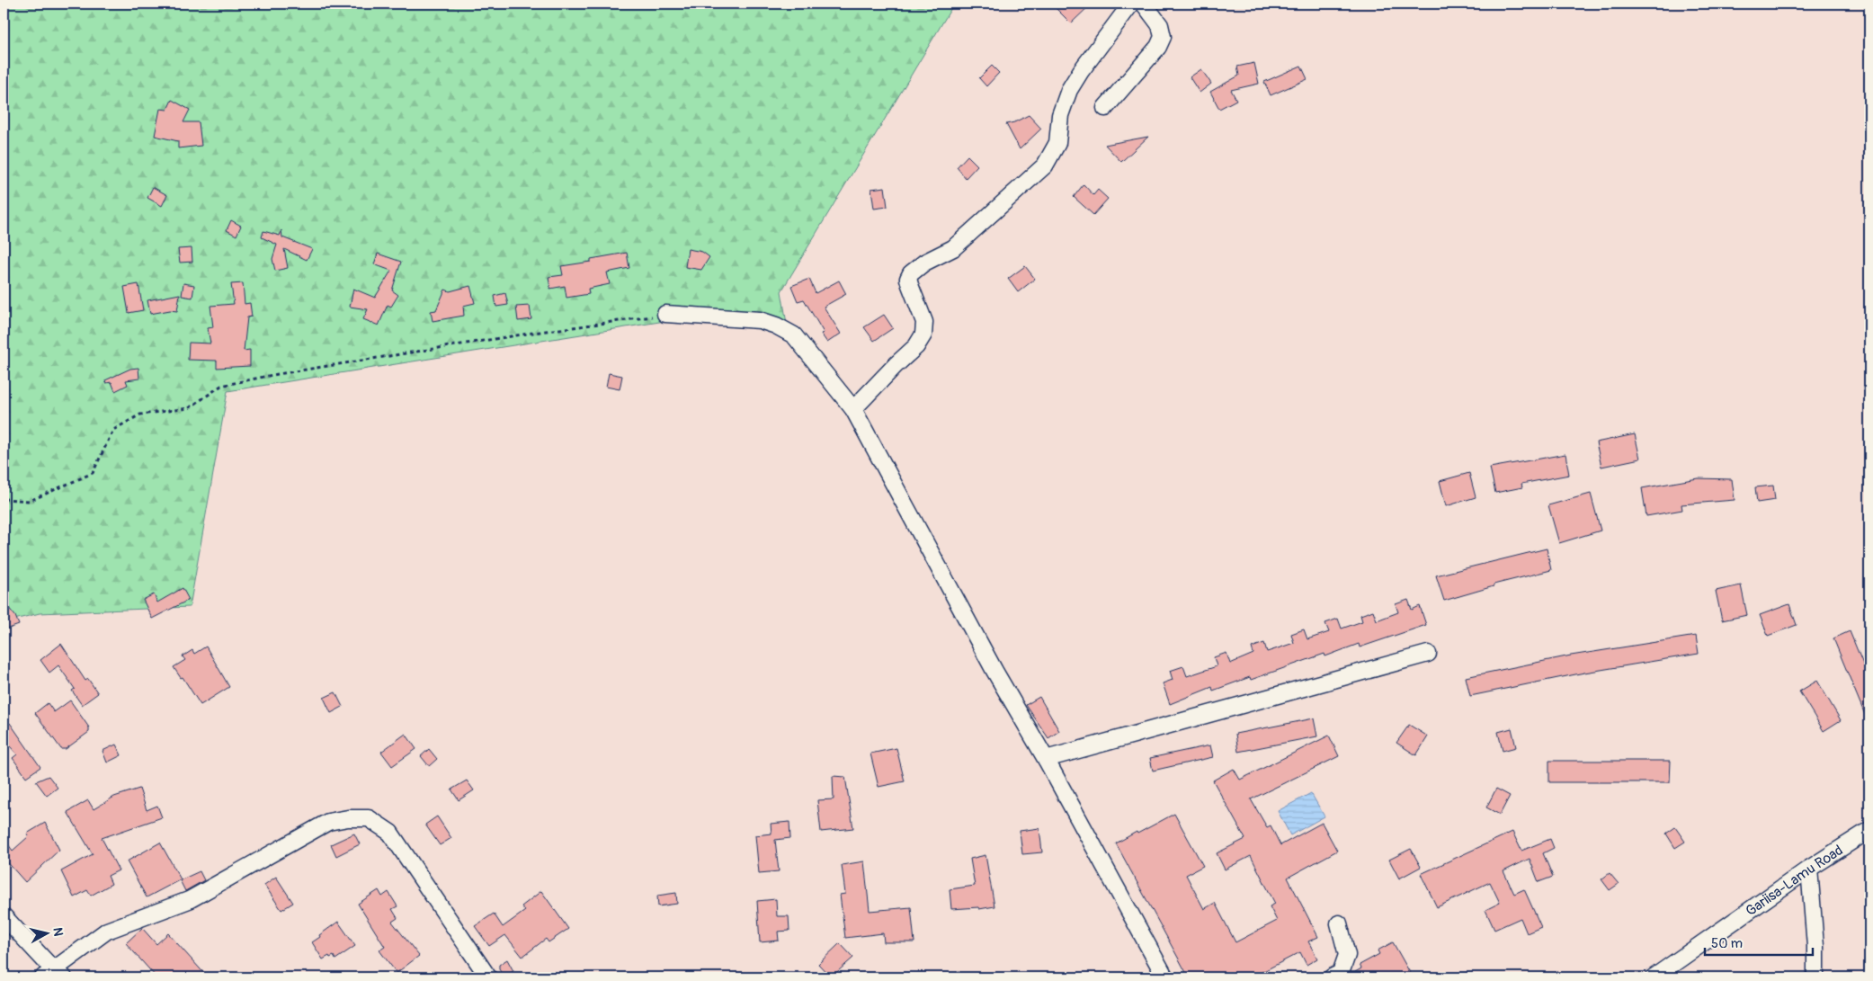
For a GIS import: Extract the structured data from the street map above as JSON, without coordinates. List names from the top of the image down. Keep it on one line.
{"streets":{"street":["Gariisa-Lamu Road"]},"scale_bar":"50 m","north":"right"}
